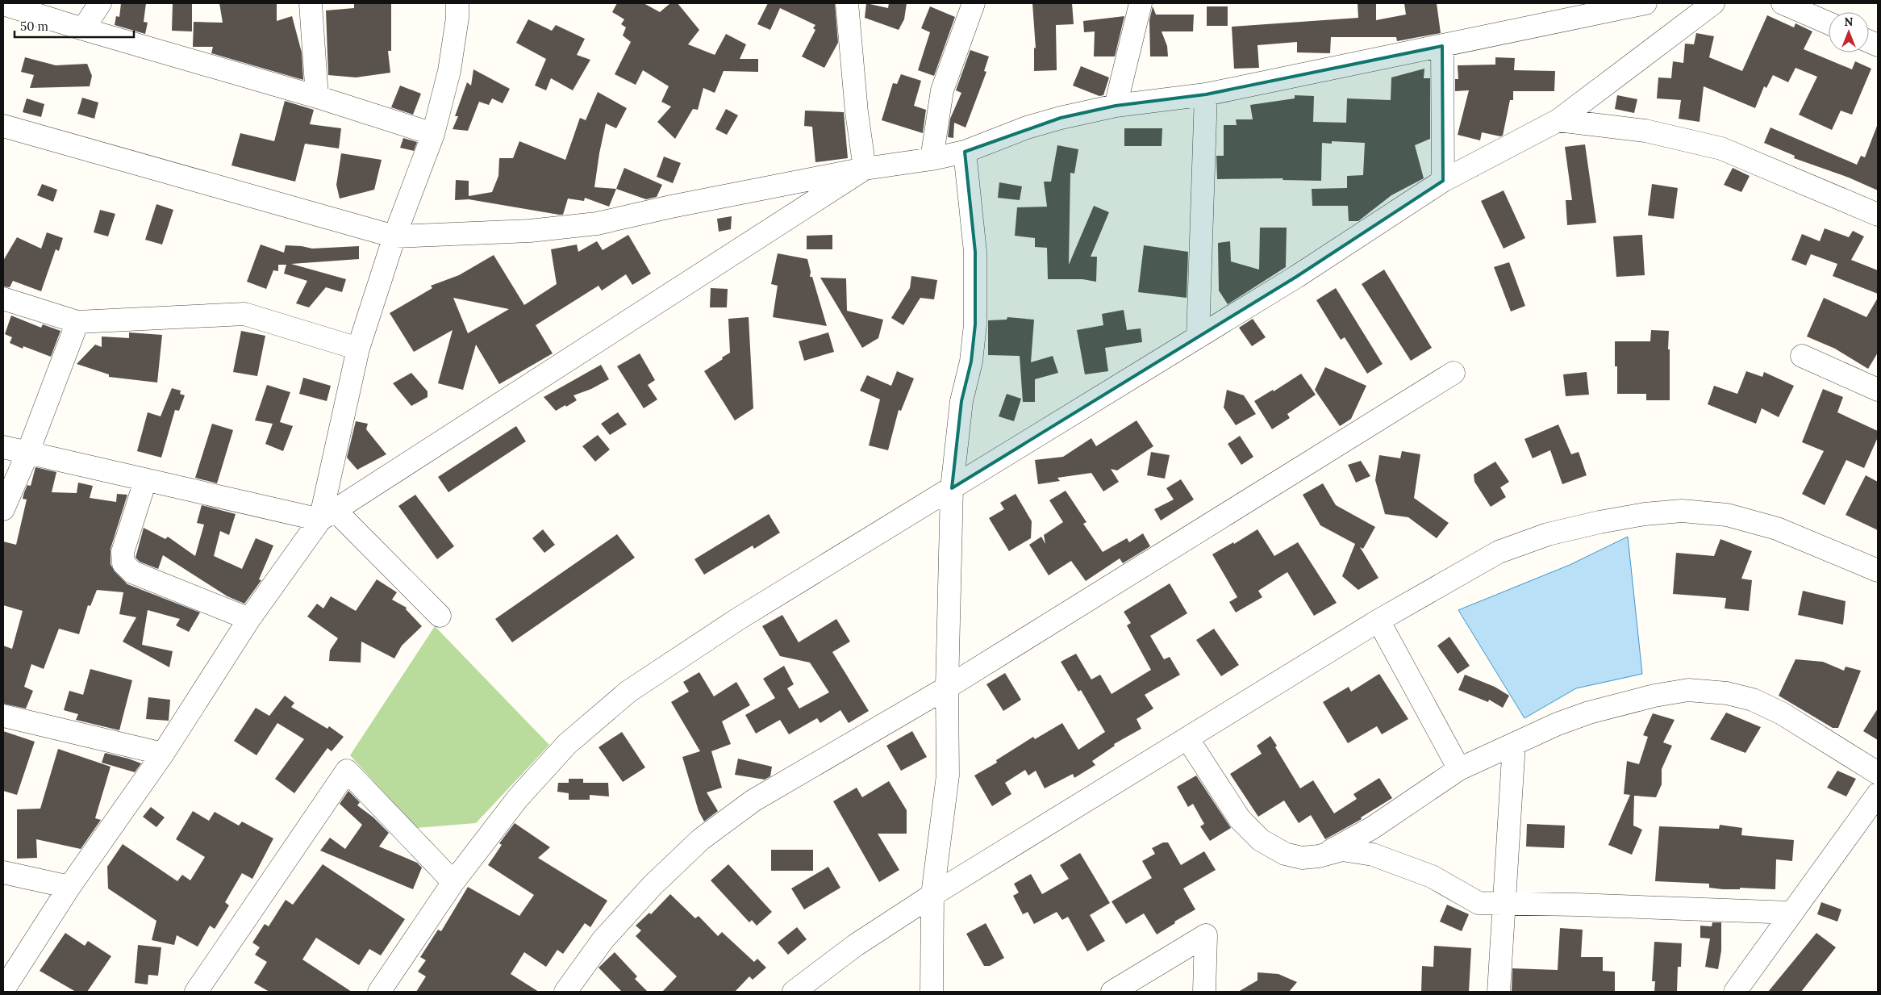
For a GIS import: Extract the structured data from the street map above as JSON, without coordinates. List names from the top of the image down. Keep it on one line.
{"scale_bar":"50 m","north":"top"}
